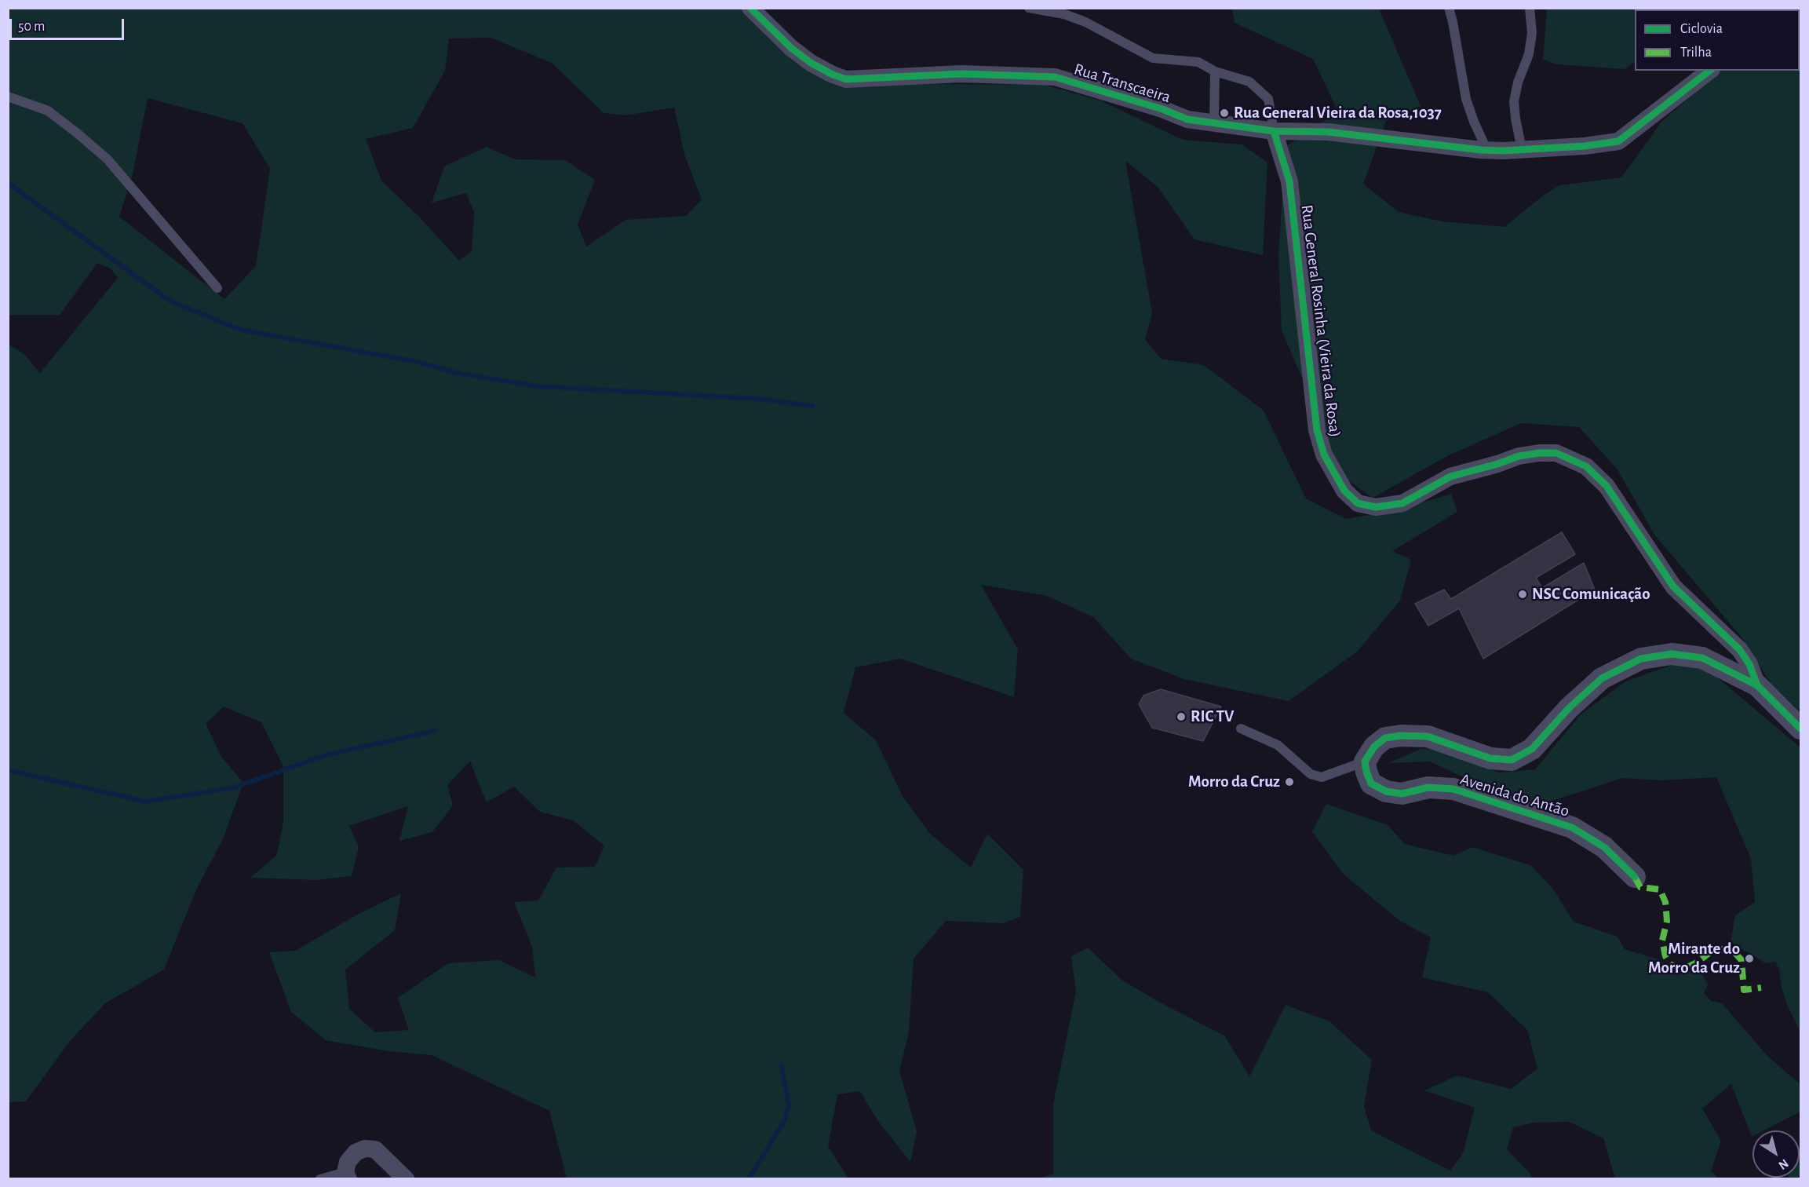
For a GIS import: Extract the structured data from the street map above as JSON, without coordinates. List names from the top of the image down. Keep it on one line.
{"streets":{"street":["Rua Transcaeira","Rua General Rosinha (Vieira da Rosa)","Avenida do Antão"]},"crossings":[["Rua Transcaeira","Rua General Rosinha (Vieira da Rosa)"],["Rua General Rosinha (Vieira da Rosa)","Avenida do Antão"]],"places":["Rua General Vieira da Rosa,1037","NSC Comunicação","RIC TV","Morro da Cruz","Mirante do Morro da Cruz"],"legend":["Ciclovia","Trilha"],"scale_bar":"50 m","north":"bottom right"}
